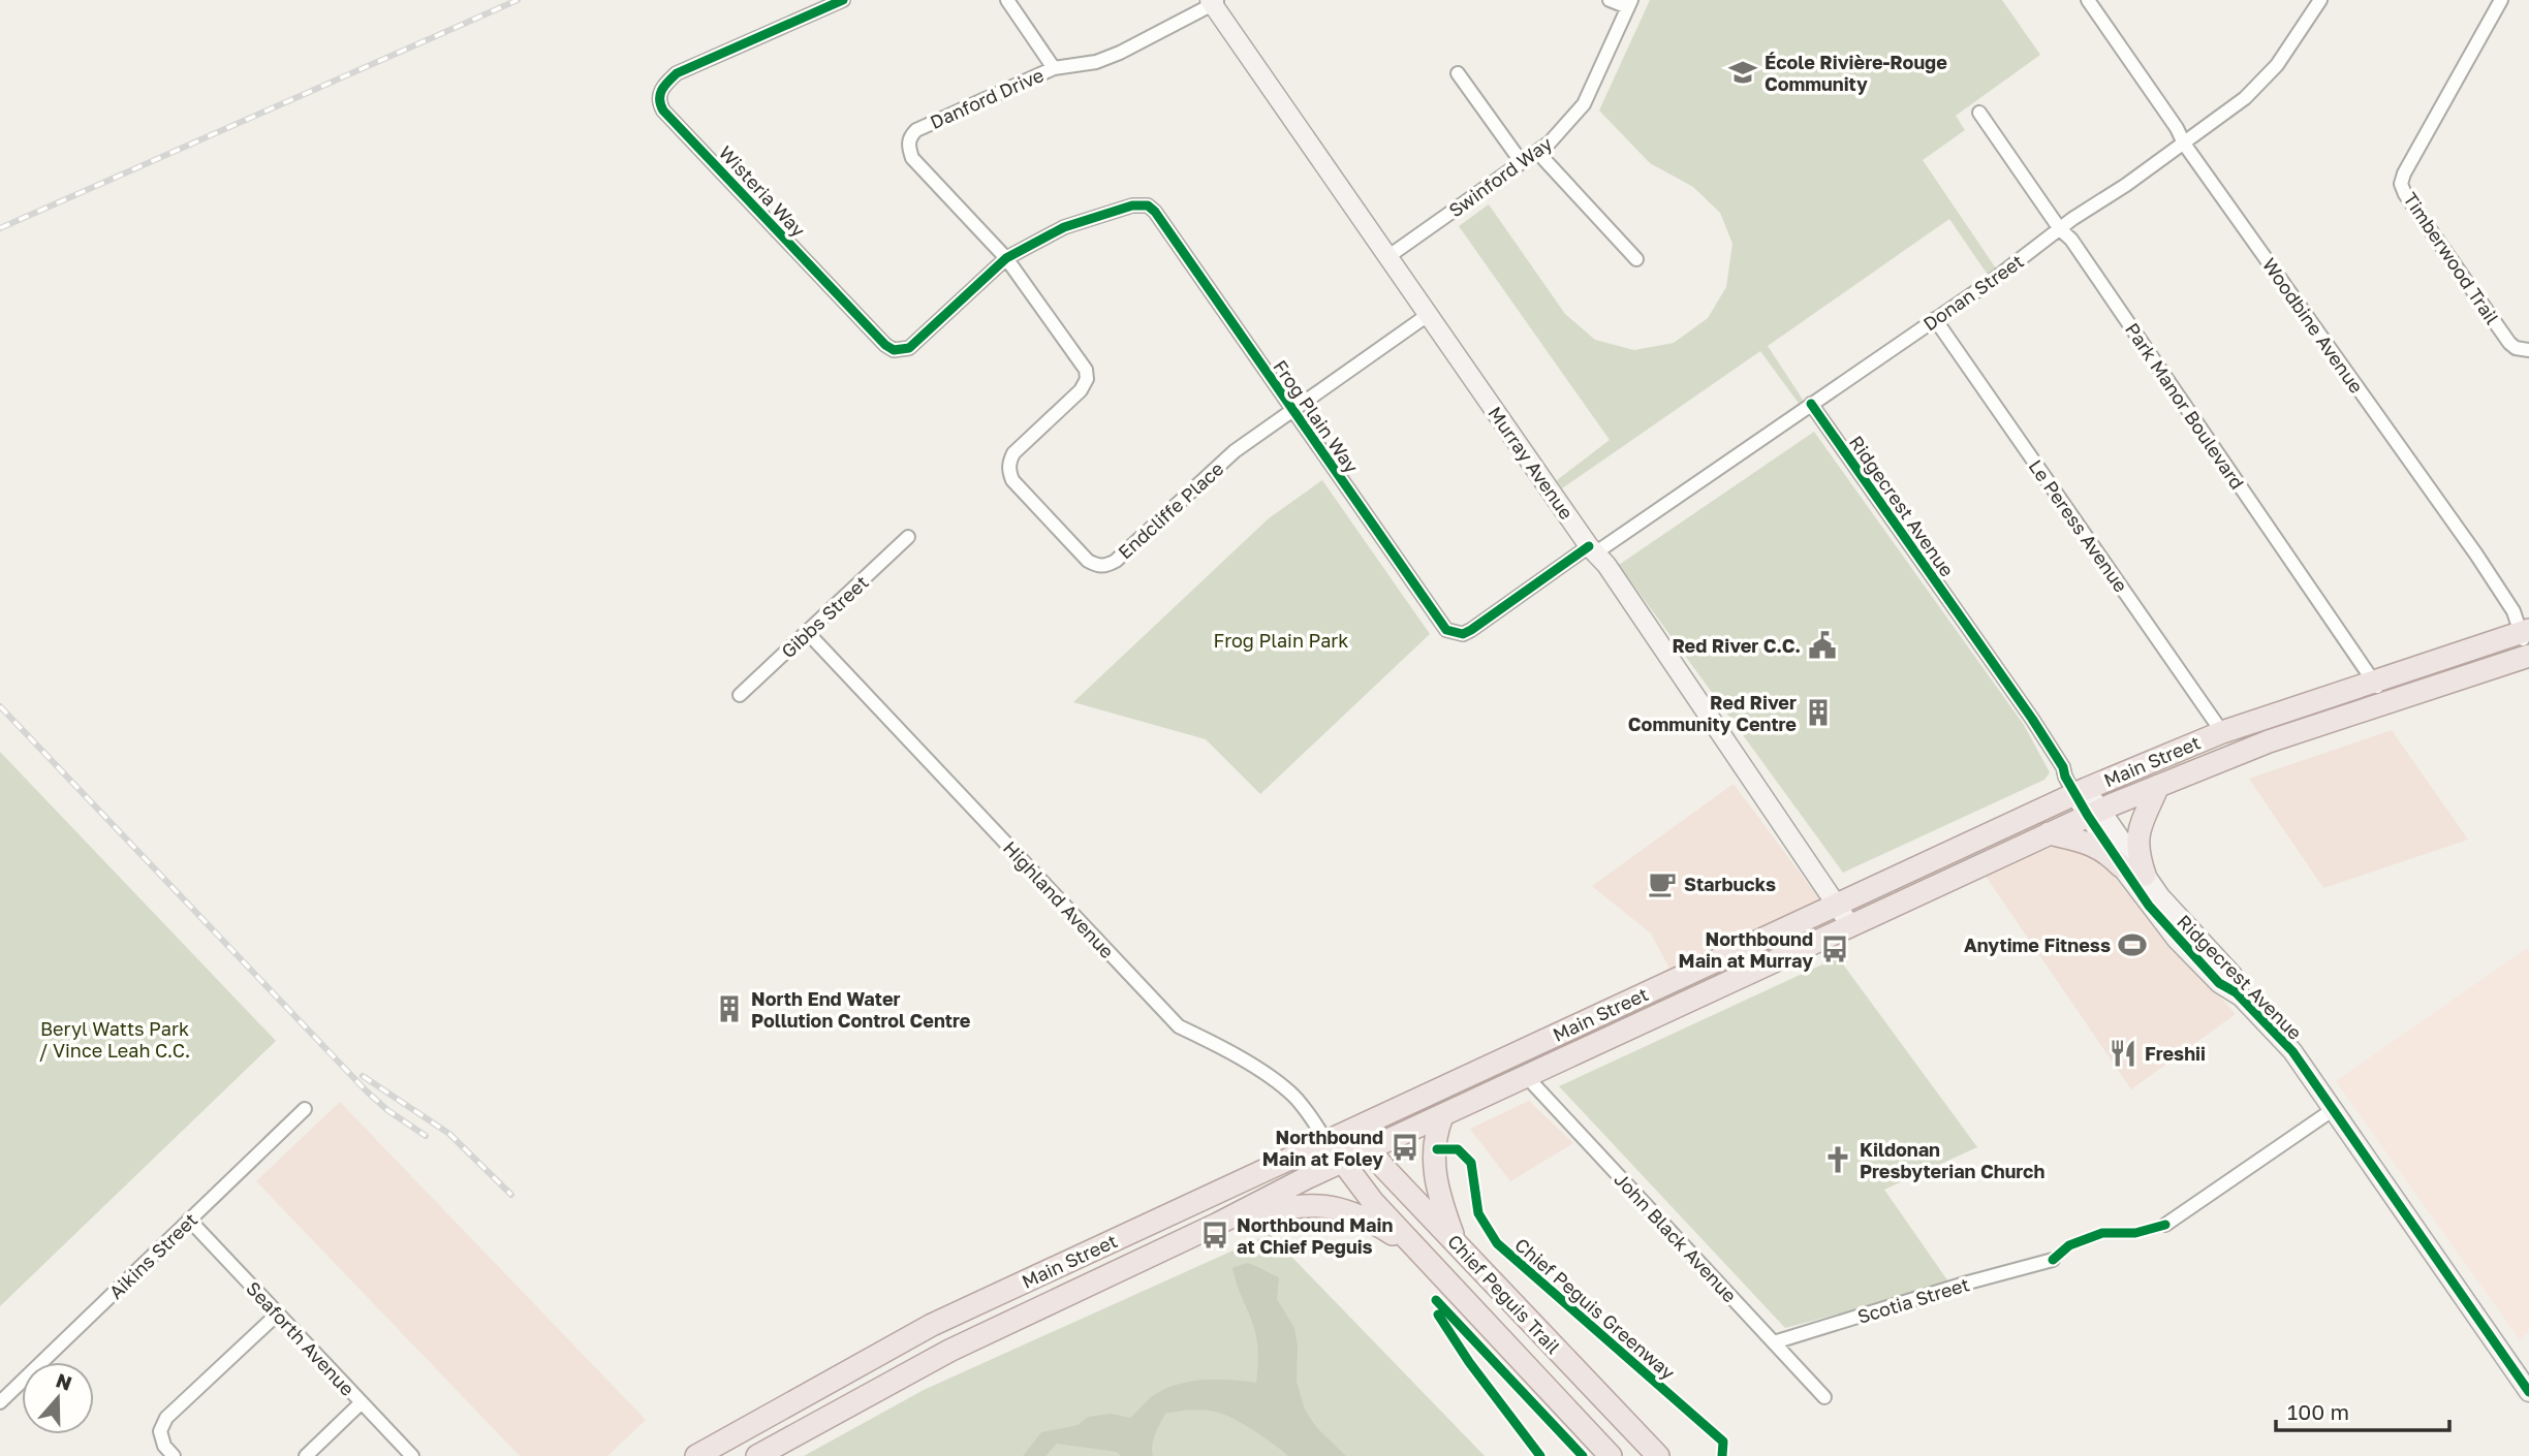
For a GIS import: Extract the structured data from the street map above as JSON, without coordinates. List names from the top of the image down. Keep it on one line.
{"streets":{"main road":["Main Street","Chief Peguis Trail"],"street":["Danford Drive","Swinford Way","Wisteria Way","Timberwood Trail","Donan Street","Woodbine Avenue","Park Manor Boulevard","Frog Plain Way","Murray Avenue","Ridgecrest Avenue","Endcliffe Place","Le Peress Avenue","Gibbs Street","Highland Avenue","John Black Avenue","Aikins Street","Scotia Street","Seaforth Avenue"],"cycle path":["Chief Peguis Greenway"]},"crossings":[["Danford Drive","Wisteria Way"],["Danford Drive","Frog Plain Way"],["Danford Drive","Murray Avenue"],["Danford Drive","Endcliffe Place"],["Swinford Way","Murray Avenue"],["Wisteria Way","Frog Plain Way"],["Wisteria Way","Endcliffe Place"],["Donan Street","Woodbine Avenue"],["Donan Street","Park Manor Boulevard"],["Donan Street","Frog Plain Way"],["Donan Street","Murray Avenue"],["Donan Street","Ridgecrest Avenue"],["Donan Street","Le Peress Avenue"],["Woodbine Avenue","Main Street"],["Park Manor Boulevard","Main Street"],["Frog Plain Way","Murray Avenue"],["Frog Plain Way","Endcliffe Place"],["Murray Avenue","Endcliffe Place"],["Murray Avenue","Main Street"],["Ridgecrest Avenue","Main Street"],["Le Peress Avenue","Main Street"],["Gibbs Street","Highland Avenue"],["Main Street","Highland Avenue"],["Main Street","John Black Avenue"],["Main Street","Chief Peguis Trail"],["Highland Avenue","Chief Peguis Trail"],["John Black Avenue","Scotia Street"],["Aikins Street","Seaforth Avenue"]],"parks":["Frog Plain Park","Beryl Watts Park / Vince Leah C.C."],"places":{"school or university":["École Rivière-Rouge Community"],"public building":["Red River C.C."],"building":["Red River Community Centre","North End Water Pollution Control Centre"],"cafe":["Starbucks"],"sports":["Anytime Fitness"],"bus stop":["Northbound Main at Murray","Northbound Main at Foley","Northbound Main at Chief Peguis"],"restaurant":["Freshii"],"church":["Kildonan Presbyterian Church"]},"scale_bar":"100 m","north":"top"}
